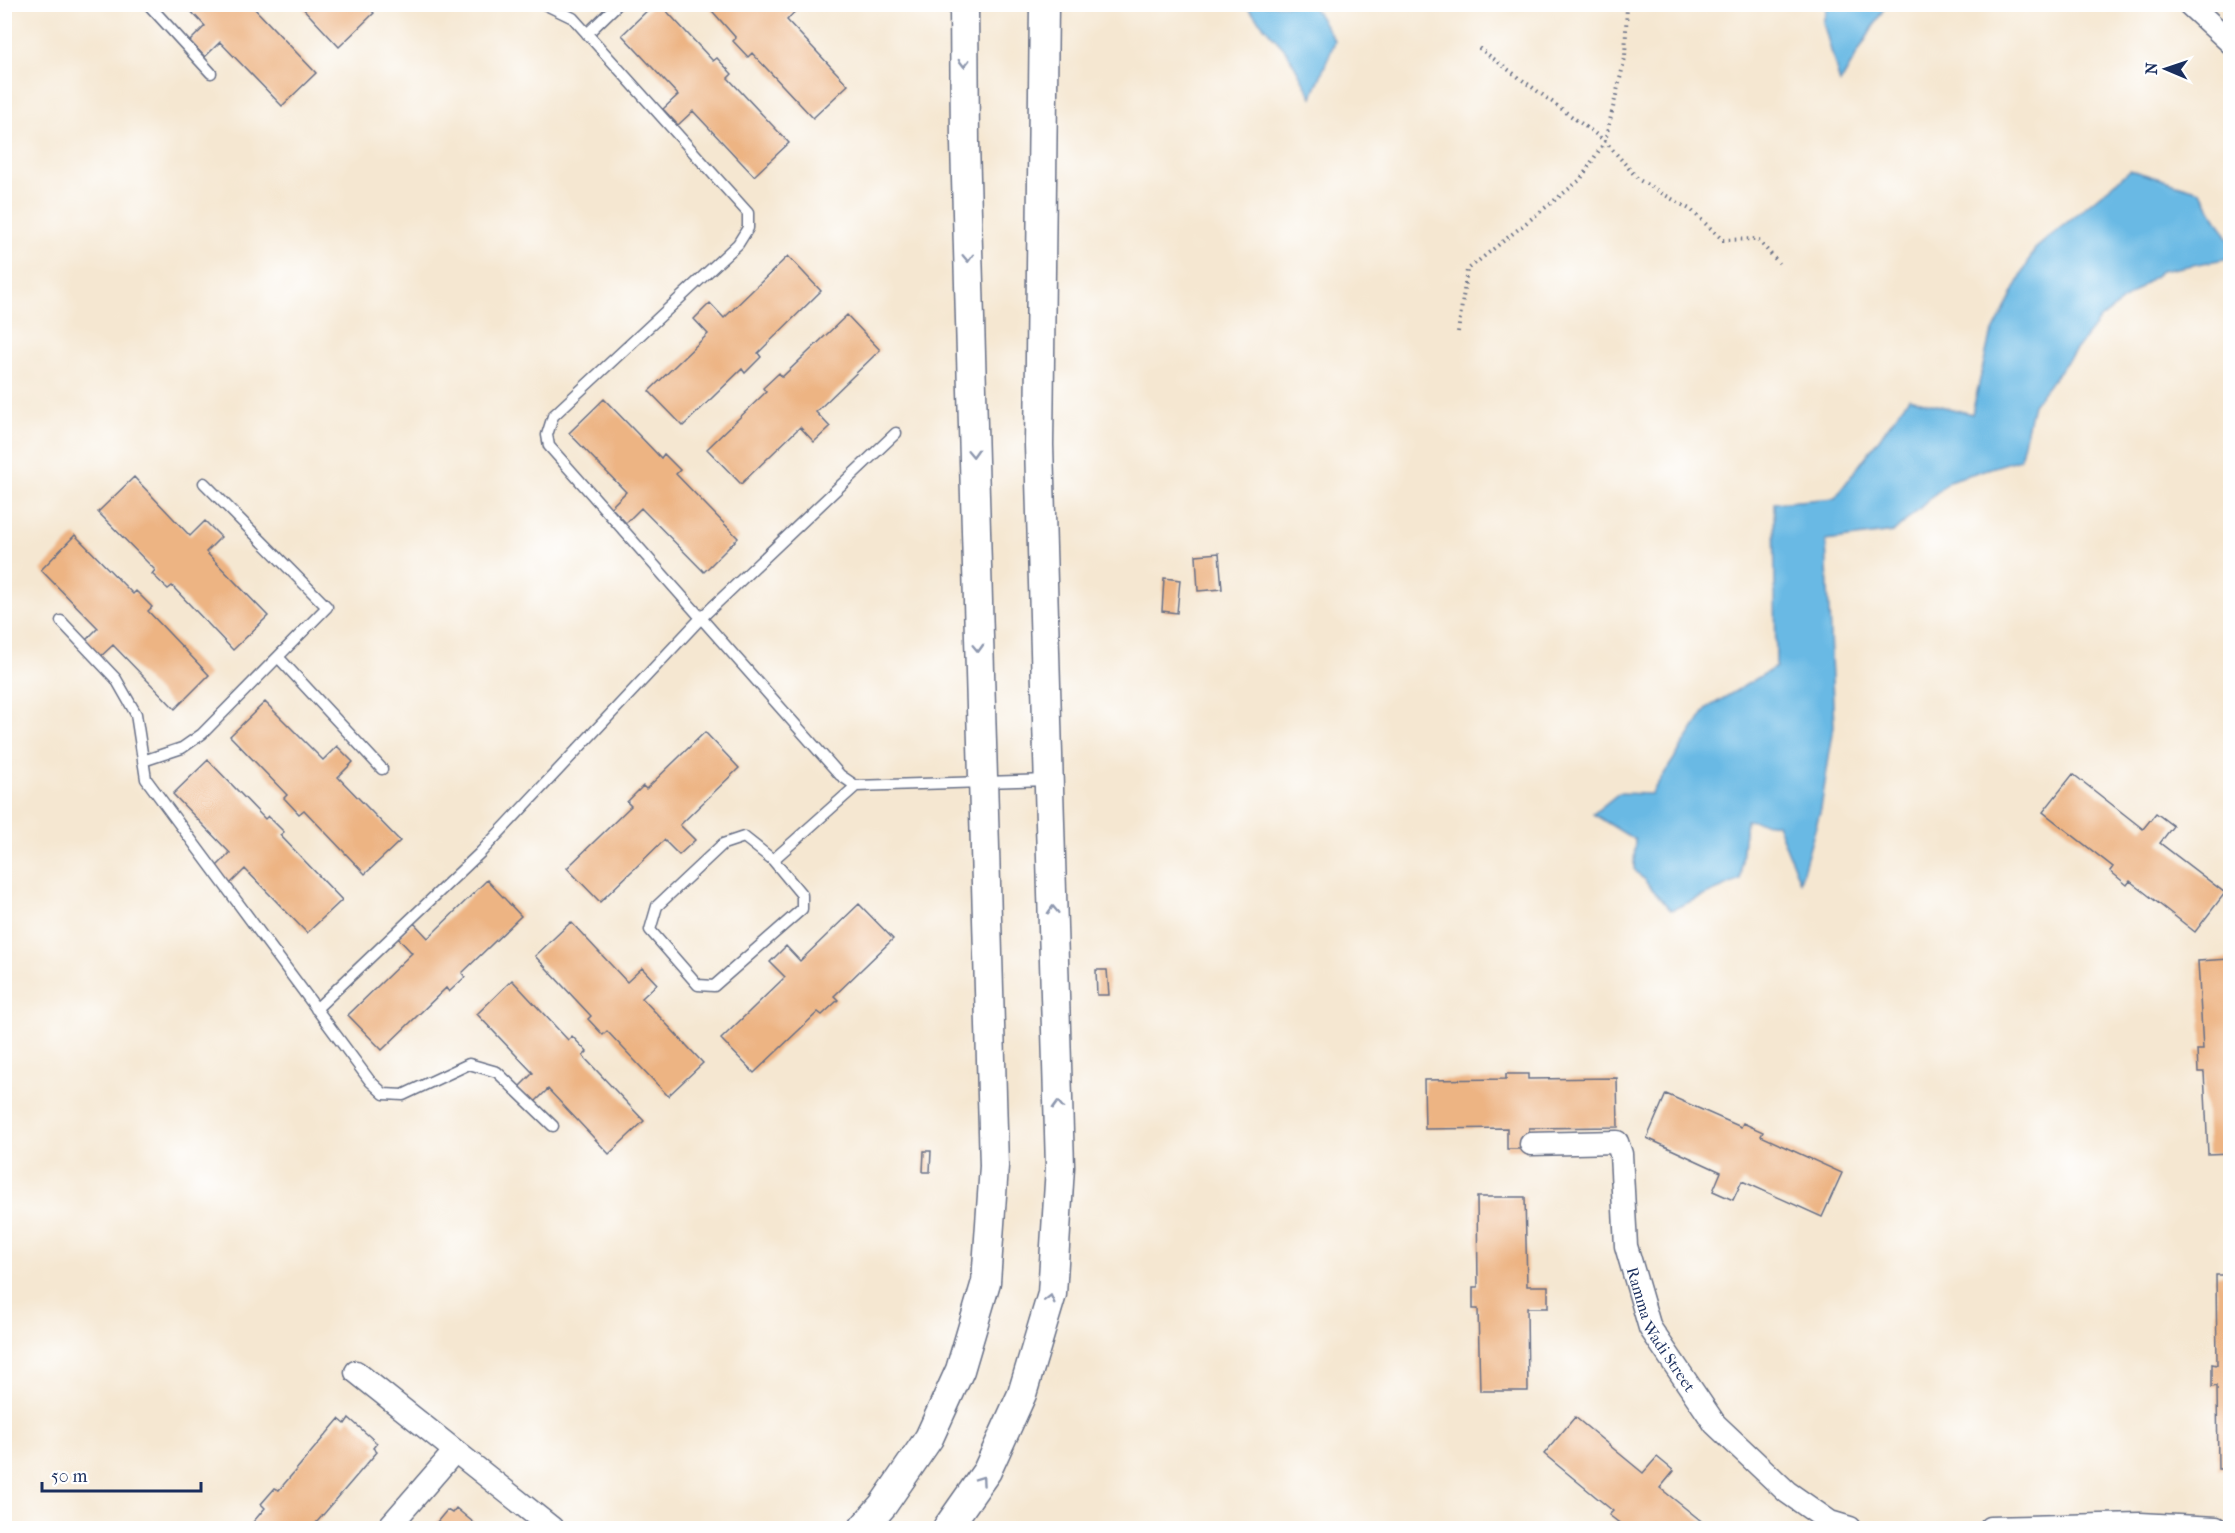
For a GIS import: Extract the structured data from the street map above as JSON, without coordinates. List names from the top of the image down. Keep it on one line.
{"streets":{"street":["Ramma Wadi Street"]},"scale_bar":"50 m","north":"left"}
